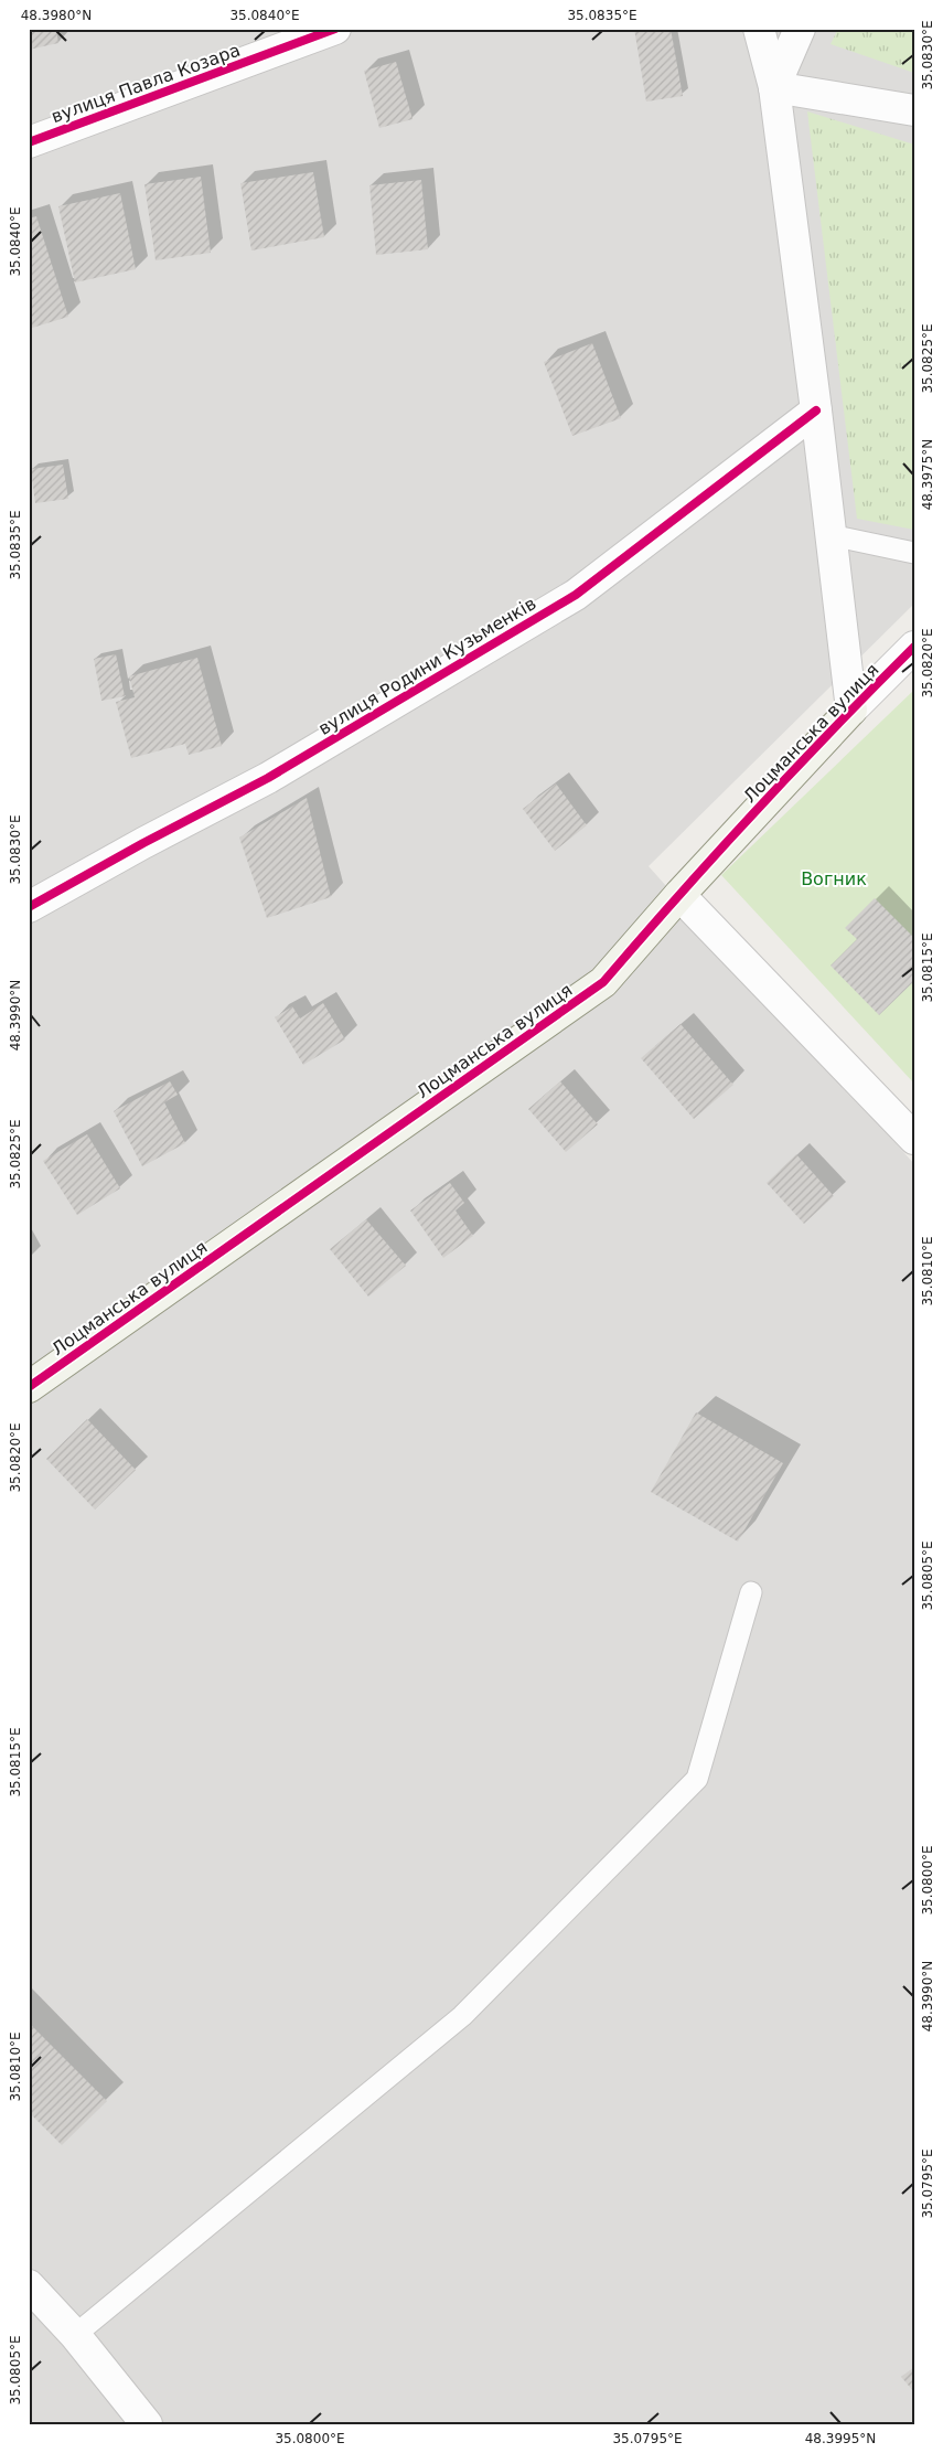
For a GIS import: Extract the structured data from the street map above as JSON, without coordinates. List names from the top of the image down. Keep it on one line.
{"streets":{"street":["вулиця Павла Козара","вулиця Родини Кузьменків","Лоцманська вулиця"]},"parks":["Вогник"],"coordinates":["48.3980°N","35.0840°E","35.0835°E","35.0830°E","35.0825°E","48.3975°N","35.0820°E","35.0815°E","48.3990°N","35.0810°E","35.0805°E","35.0800°E","35.0795°E","48.3995°N"]}
